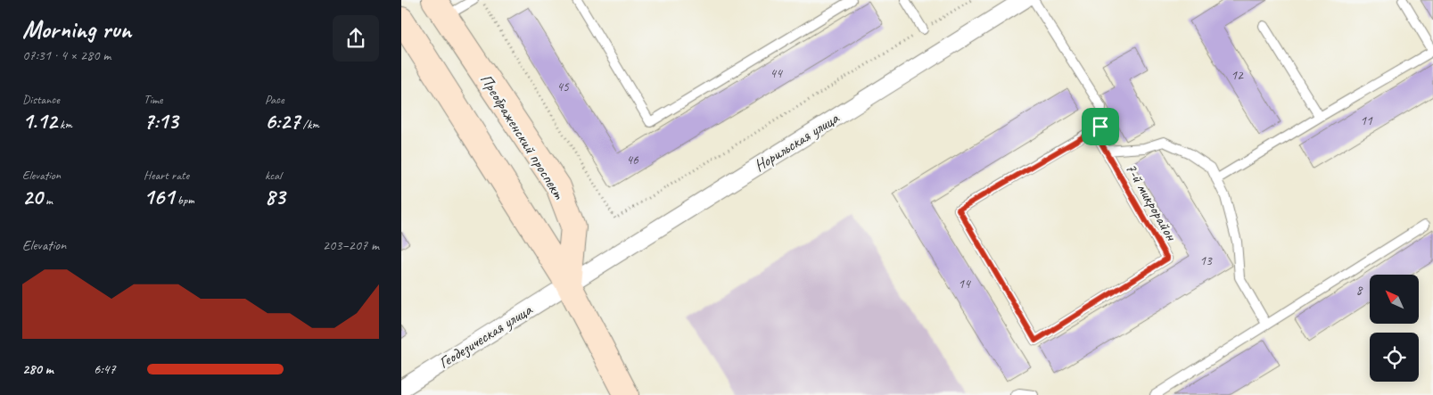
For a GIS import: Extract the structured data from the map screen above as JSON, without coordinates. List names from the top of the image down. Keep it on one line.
{"streets":{"street":["Преображенский проспект","Норильская улица","Геодезическая улица"],"lane":["7-й микрорайон"]},"crossings":[["Преображенский проспект","Норильская улица"],["Преображенский проспект","Геодезическая улица"],["Норильская улица","Геодезическая улица"]],"house_numbers":["44","12","45","11","46","13","14","8"],"north":"top left","page":{"heading":["Morning run","07:31 · 4 × 280 m"],"stats":[["Distance","1.12 km"],["Time","7:13"],["Pace","6:27 /km"],["Elevation","20 m"],["Heart rate","161 bpm"],["kcal","83"]],"chart":["Elevation","203–207 m"],"list":[{"name":"280 m","note":"6:47"}]}}
